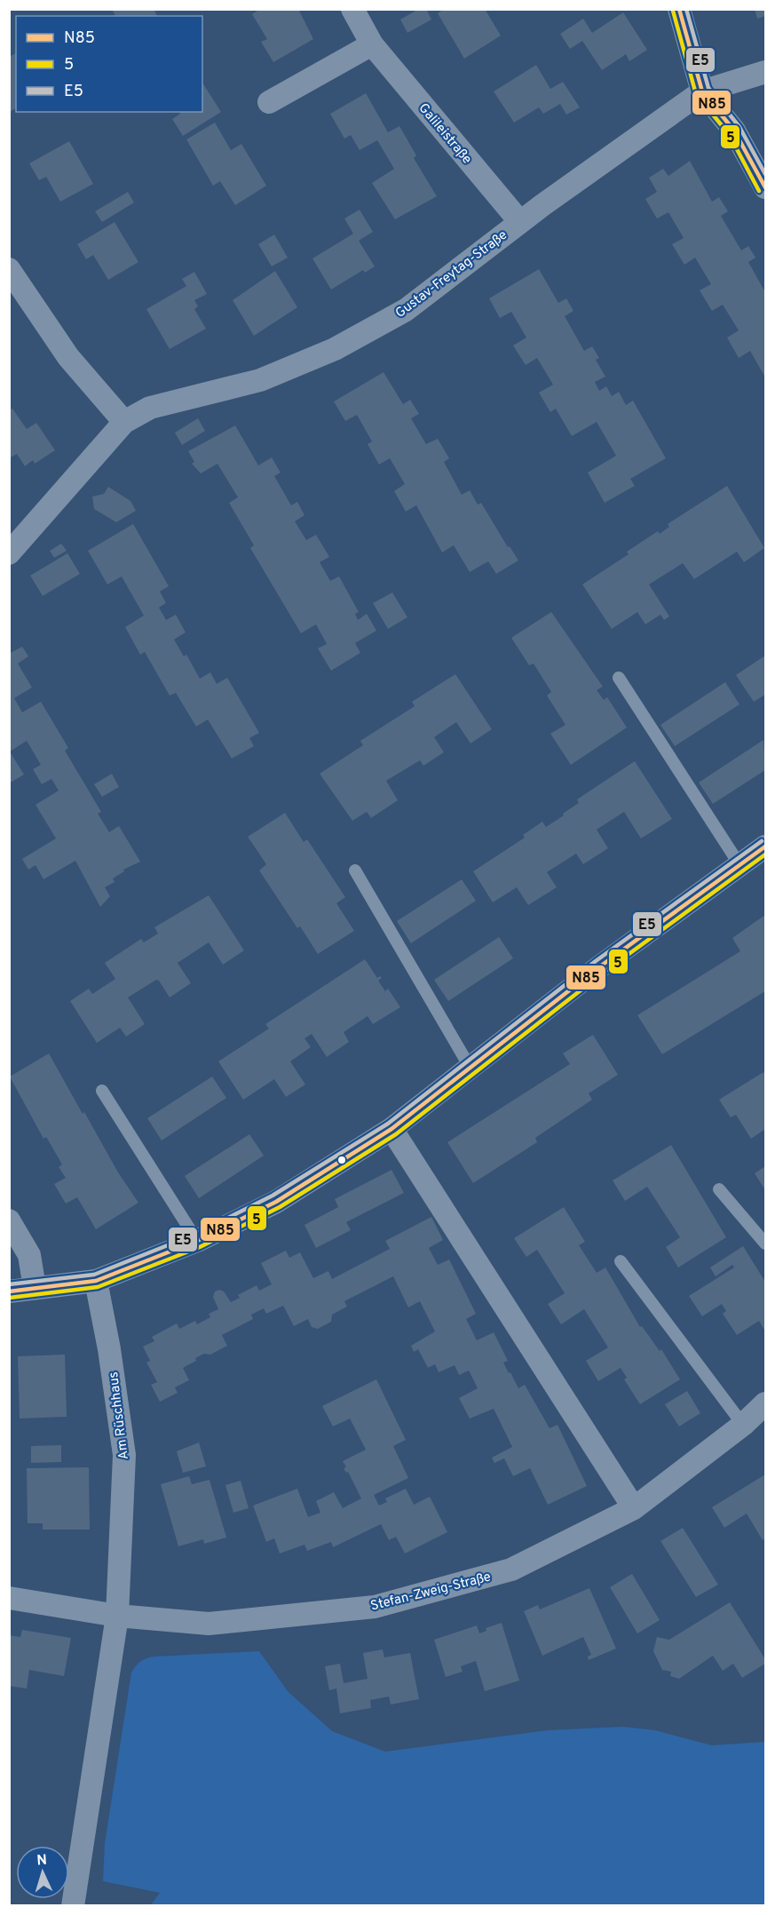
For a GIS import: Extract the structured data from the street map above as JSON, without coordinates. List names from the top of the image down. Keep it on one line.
{"streets":{"street":["Galileistraße","Gustav-Freytag-Straße","Am Rüschhaus","Stefan-Zweig-Straße"]},"crossings":[["Galileistraße","Gustav-Freytag-Straße"],["Am Rüschhaus","Stefan-Zweig-Straße"]],"lines":["transit line N85","transit line E5","transit line 5"],"legend":["N85","5","E5"],"north":"top"}
